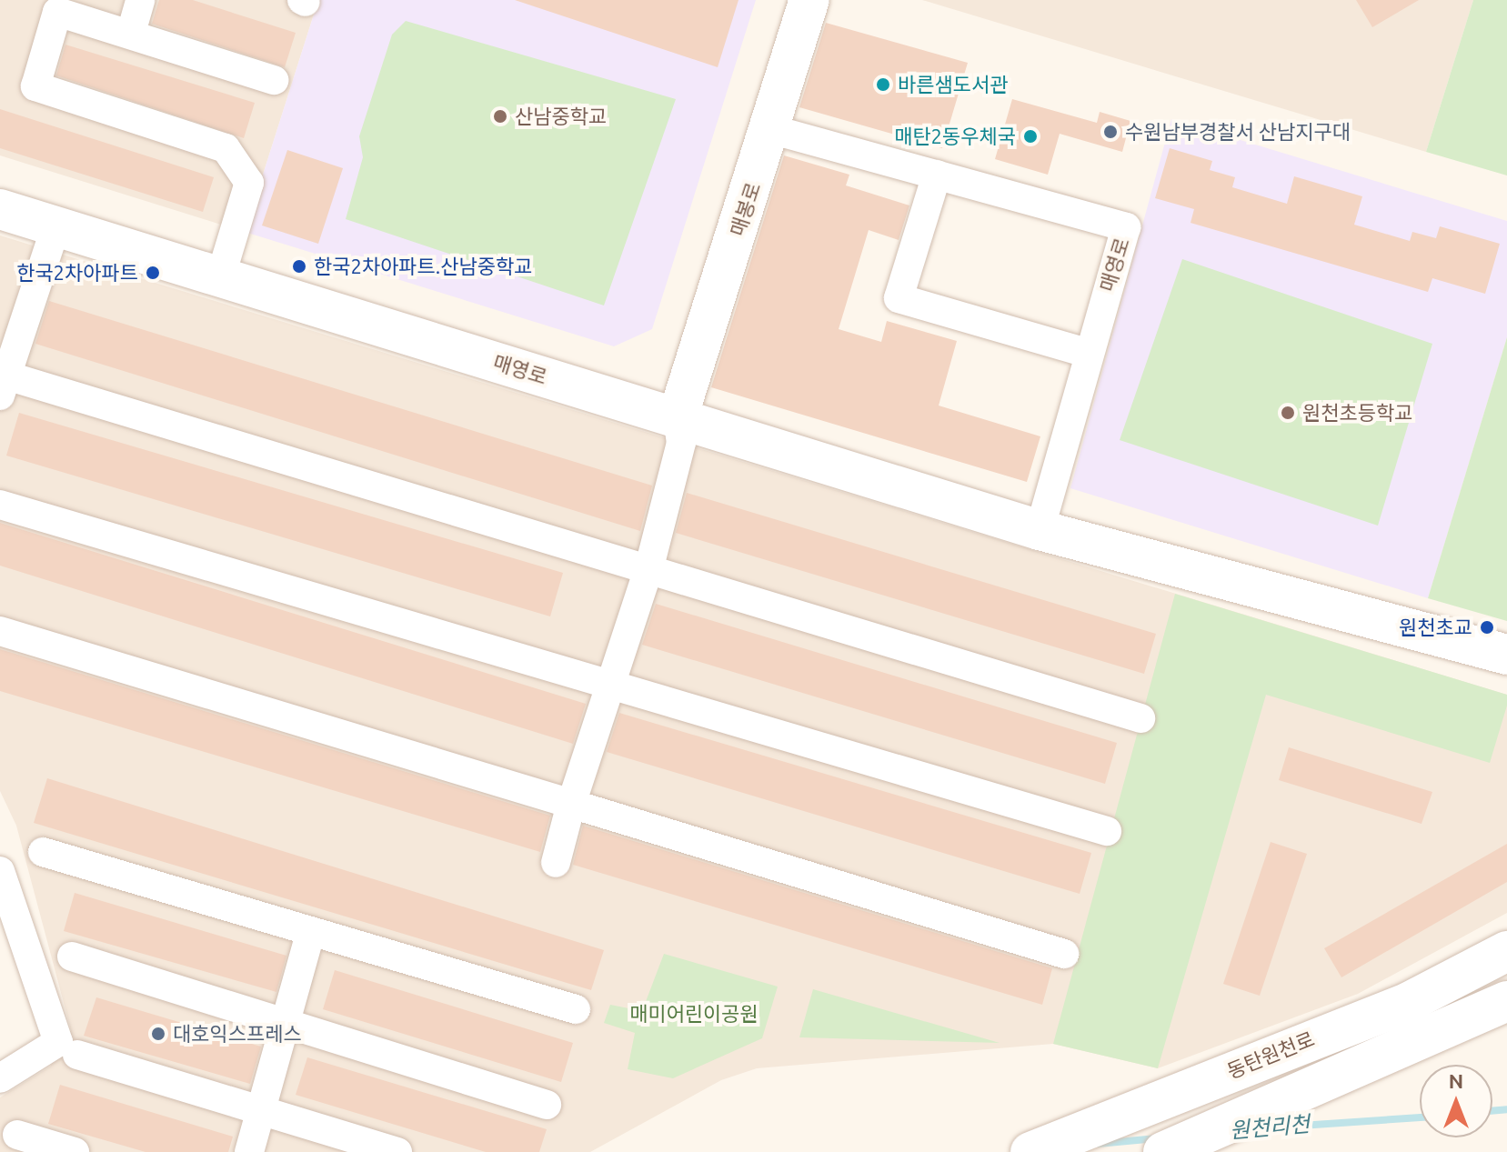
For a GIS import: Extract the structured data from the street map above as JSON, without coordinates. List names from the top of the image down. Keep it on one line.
{"streets":{"street":["매봉로","매영로","동탄원천로"]},"crossings":[["매봉로","매영로"]],"water":["원천리천"],"parks":["매미어린이공원"],"places":["바른샘도서관","산남중학교","수원남부경찰서 산남지구대","매탄2동우체국","한국2차아파트.산남중학교","한국2차아파트","원천초등학교","원천초교","대호익스프레스"],"north":"top"}
